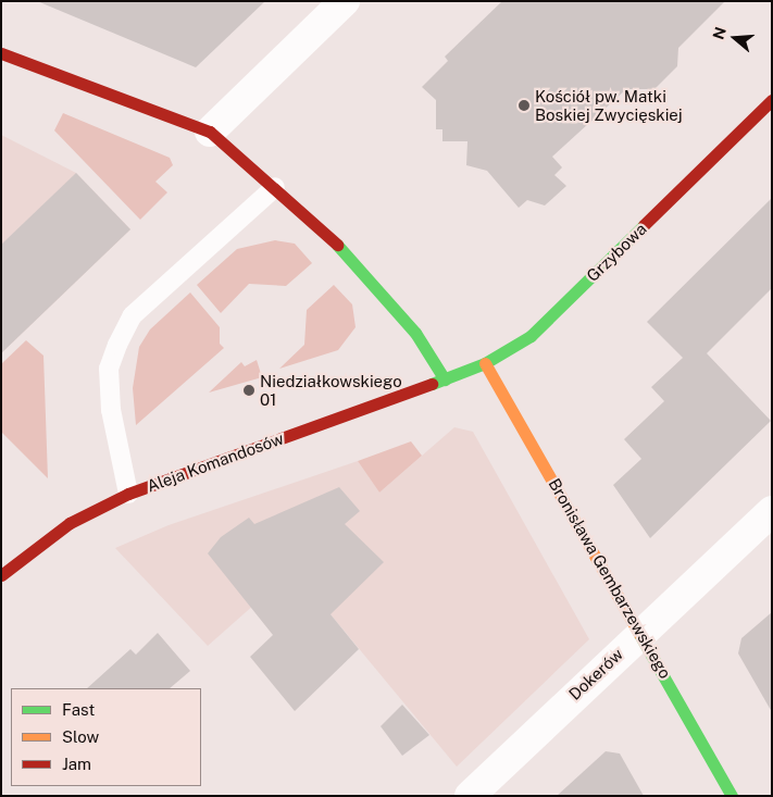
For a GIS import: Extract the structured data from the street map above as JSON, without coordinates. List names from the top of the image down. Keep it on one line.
{"streets":{"street":["Grzybowa","Aleja Komandosów","Bronisława Gembarzewskiego","Dokerów"]},"crossings":[["Grzybowa","Aleja Komandosów"],["Grzybowa","Bronisława Gembarzewskiego"],["Bronisława Gembarzewskiego","Dokerów"]],"places":["Kościół pw. Matki Boskiej Zwycięskiej","Niedziałkowskiego 01"],"legend":["Fast","Slow","Jam"],"north":"left"}
